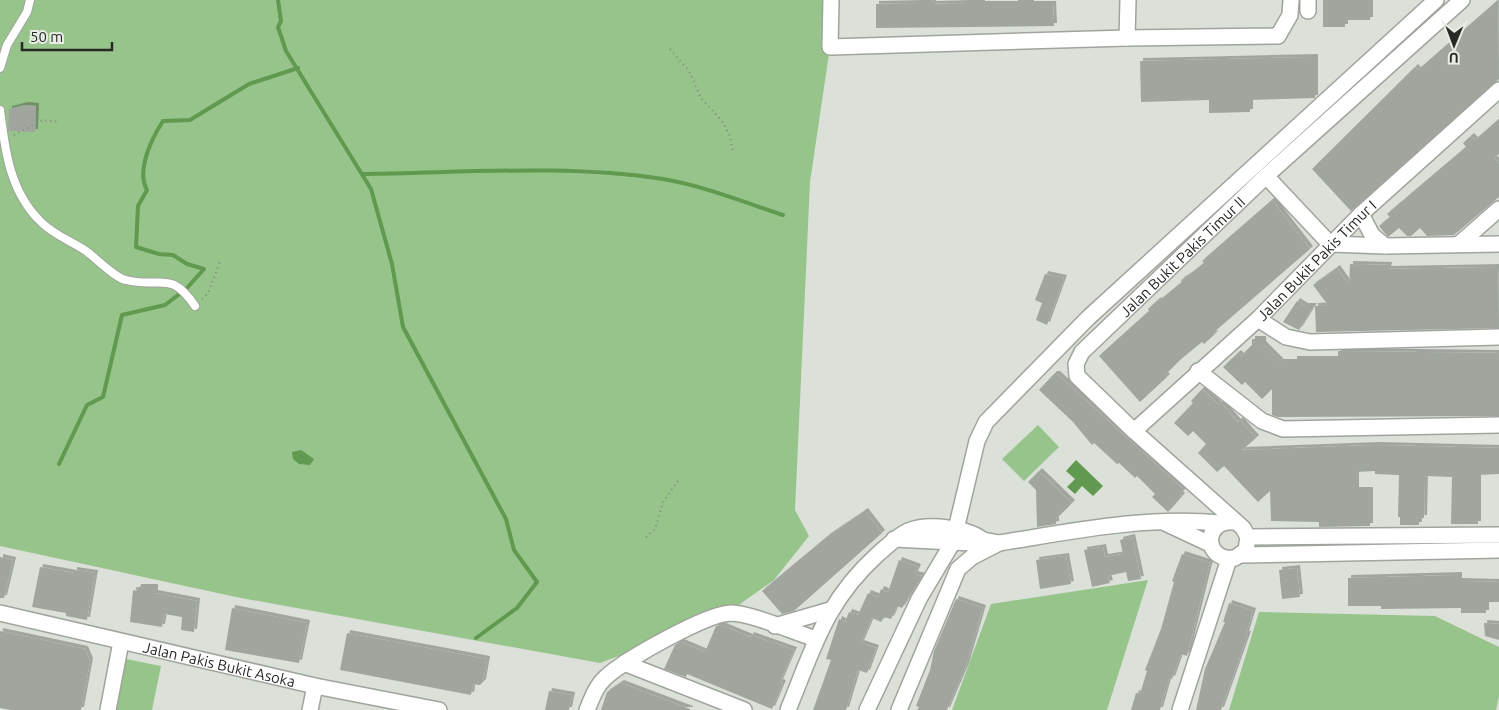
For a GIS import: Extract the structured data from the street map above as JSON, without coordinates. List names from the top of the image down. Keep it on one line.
{"streets":{"street":["Jalan Bukit Pakis Timur II","Jalan Bukit Pakis Timur I","Jalan Pakis Bukit Asoka"]},"crossings":[["Jalan Bukit Pakis Timur II","Jalan Bukit Pakis Timur I"]],"scale_bar":"50 m","north":"bottom"}
